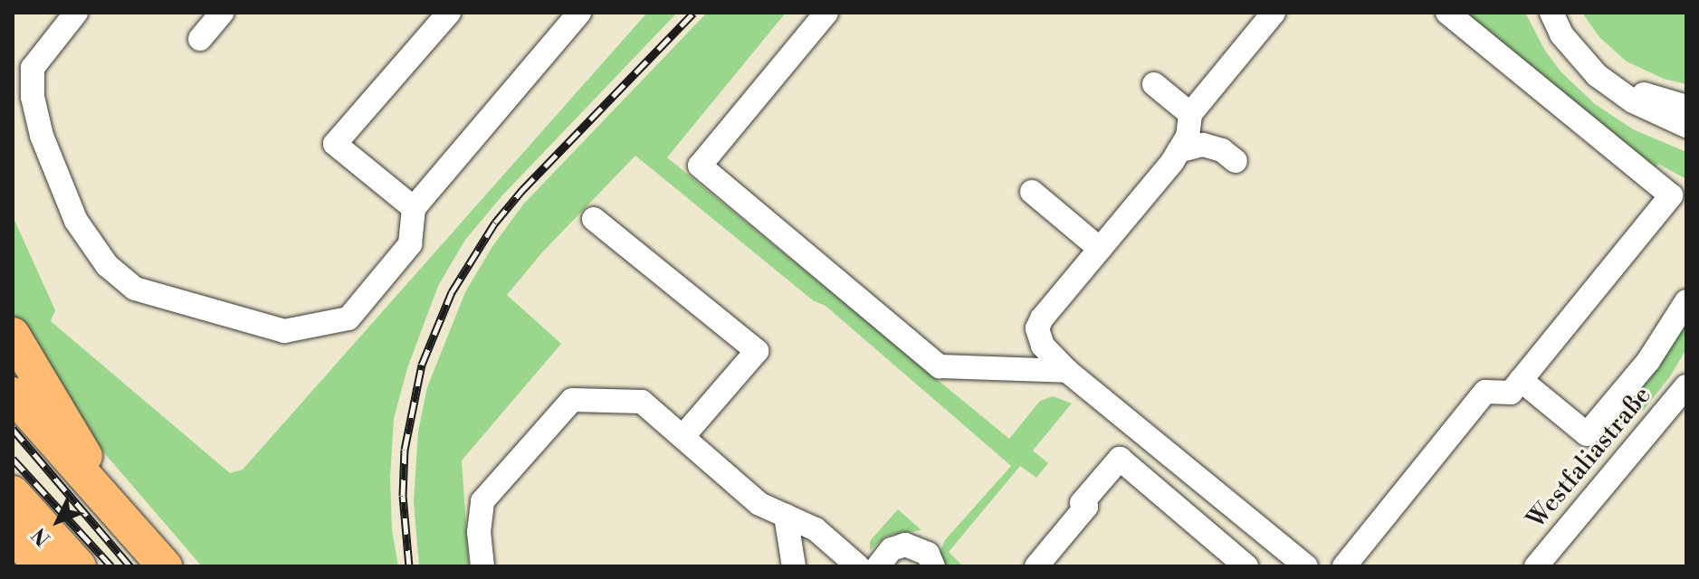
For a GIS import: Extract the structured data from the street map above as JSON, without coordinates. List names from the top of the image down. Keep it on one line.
{"streets":{"street":["Westfaliastraße"]},"north":"bottom left"}
